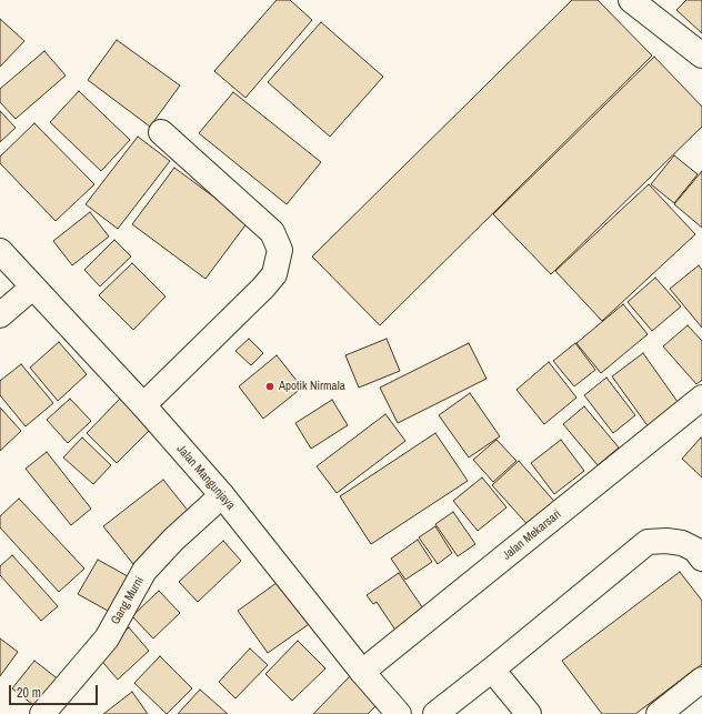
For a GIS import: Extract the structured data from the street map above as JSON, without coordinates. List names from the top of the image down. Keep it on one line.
{"streets":{"street":["Jalan Mangunjaya","Jalan Mekarsari","Gang Murni"]},"crossings":[["Jalan Mangunjaya","Jalan Mekarsari"],["Jalan Mangunjaya","Gang Murni"]],"places":["Apotik Nirmala"],"scale_bar":"20 m"}
